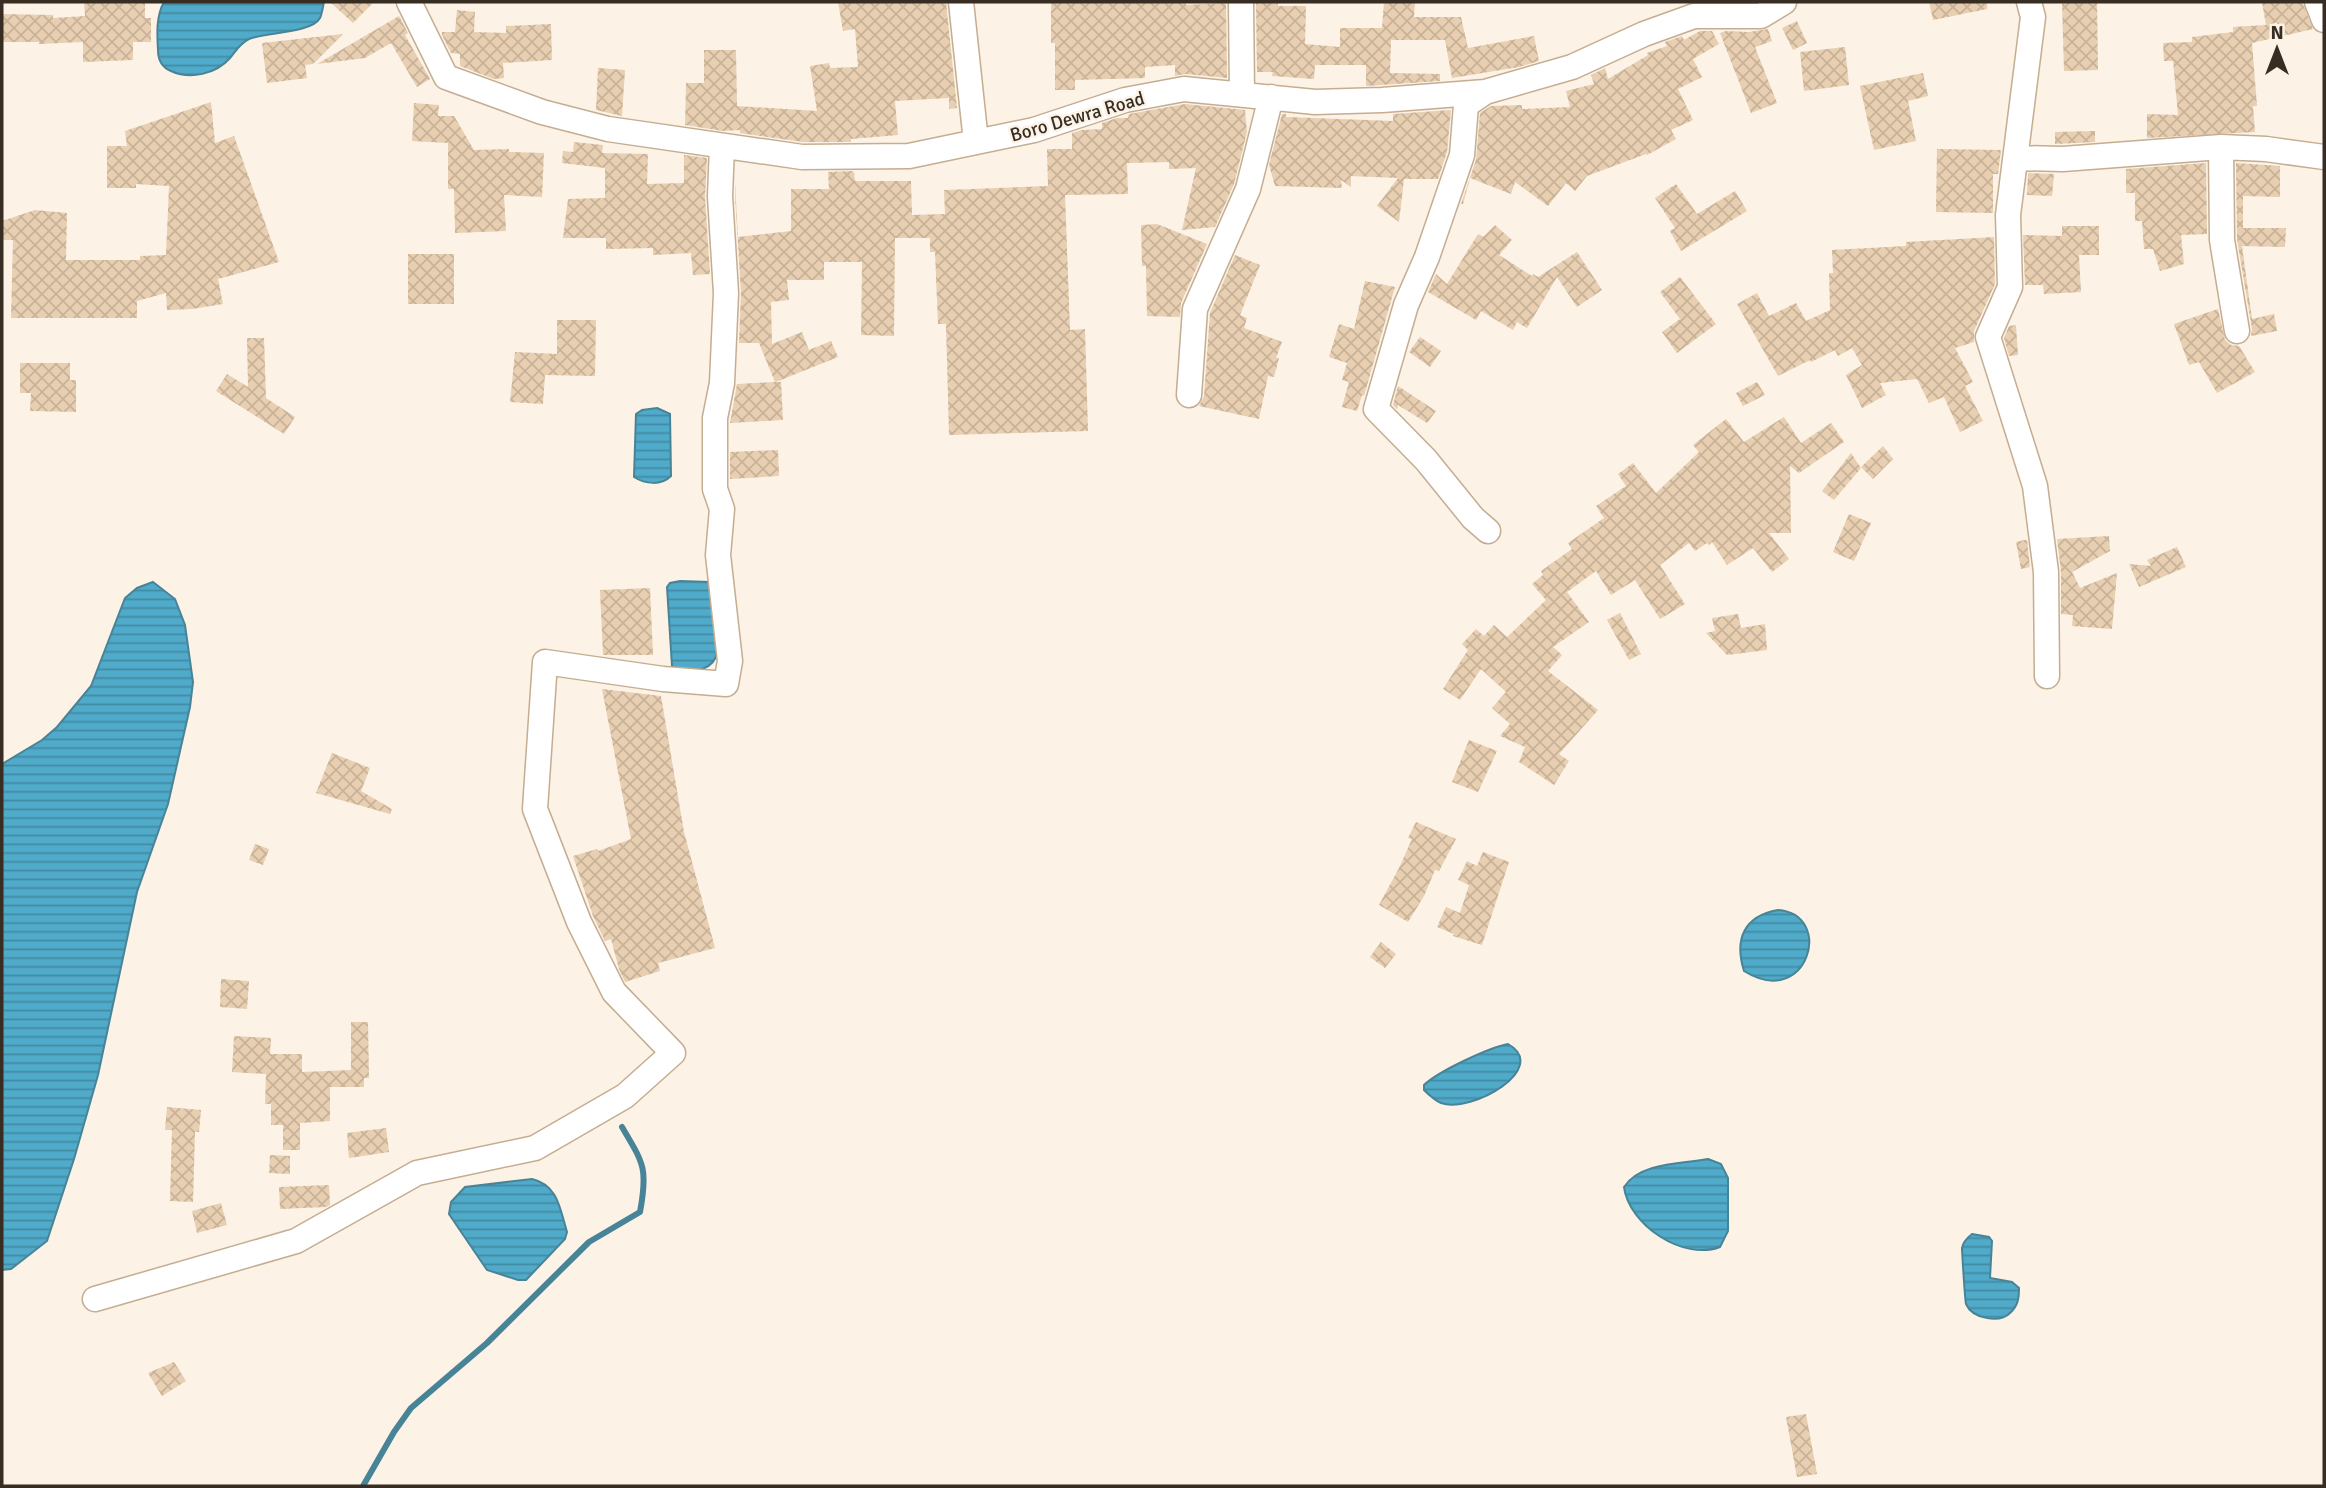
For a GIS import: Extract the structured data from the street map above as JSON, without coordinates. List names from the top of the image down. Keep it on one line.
{"streets":{"street":["Boro Dewra Road"]},"north":"top"}
